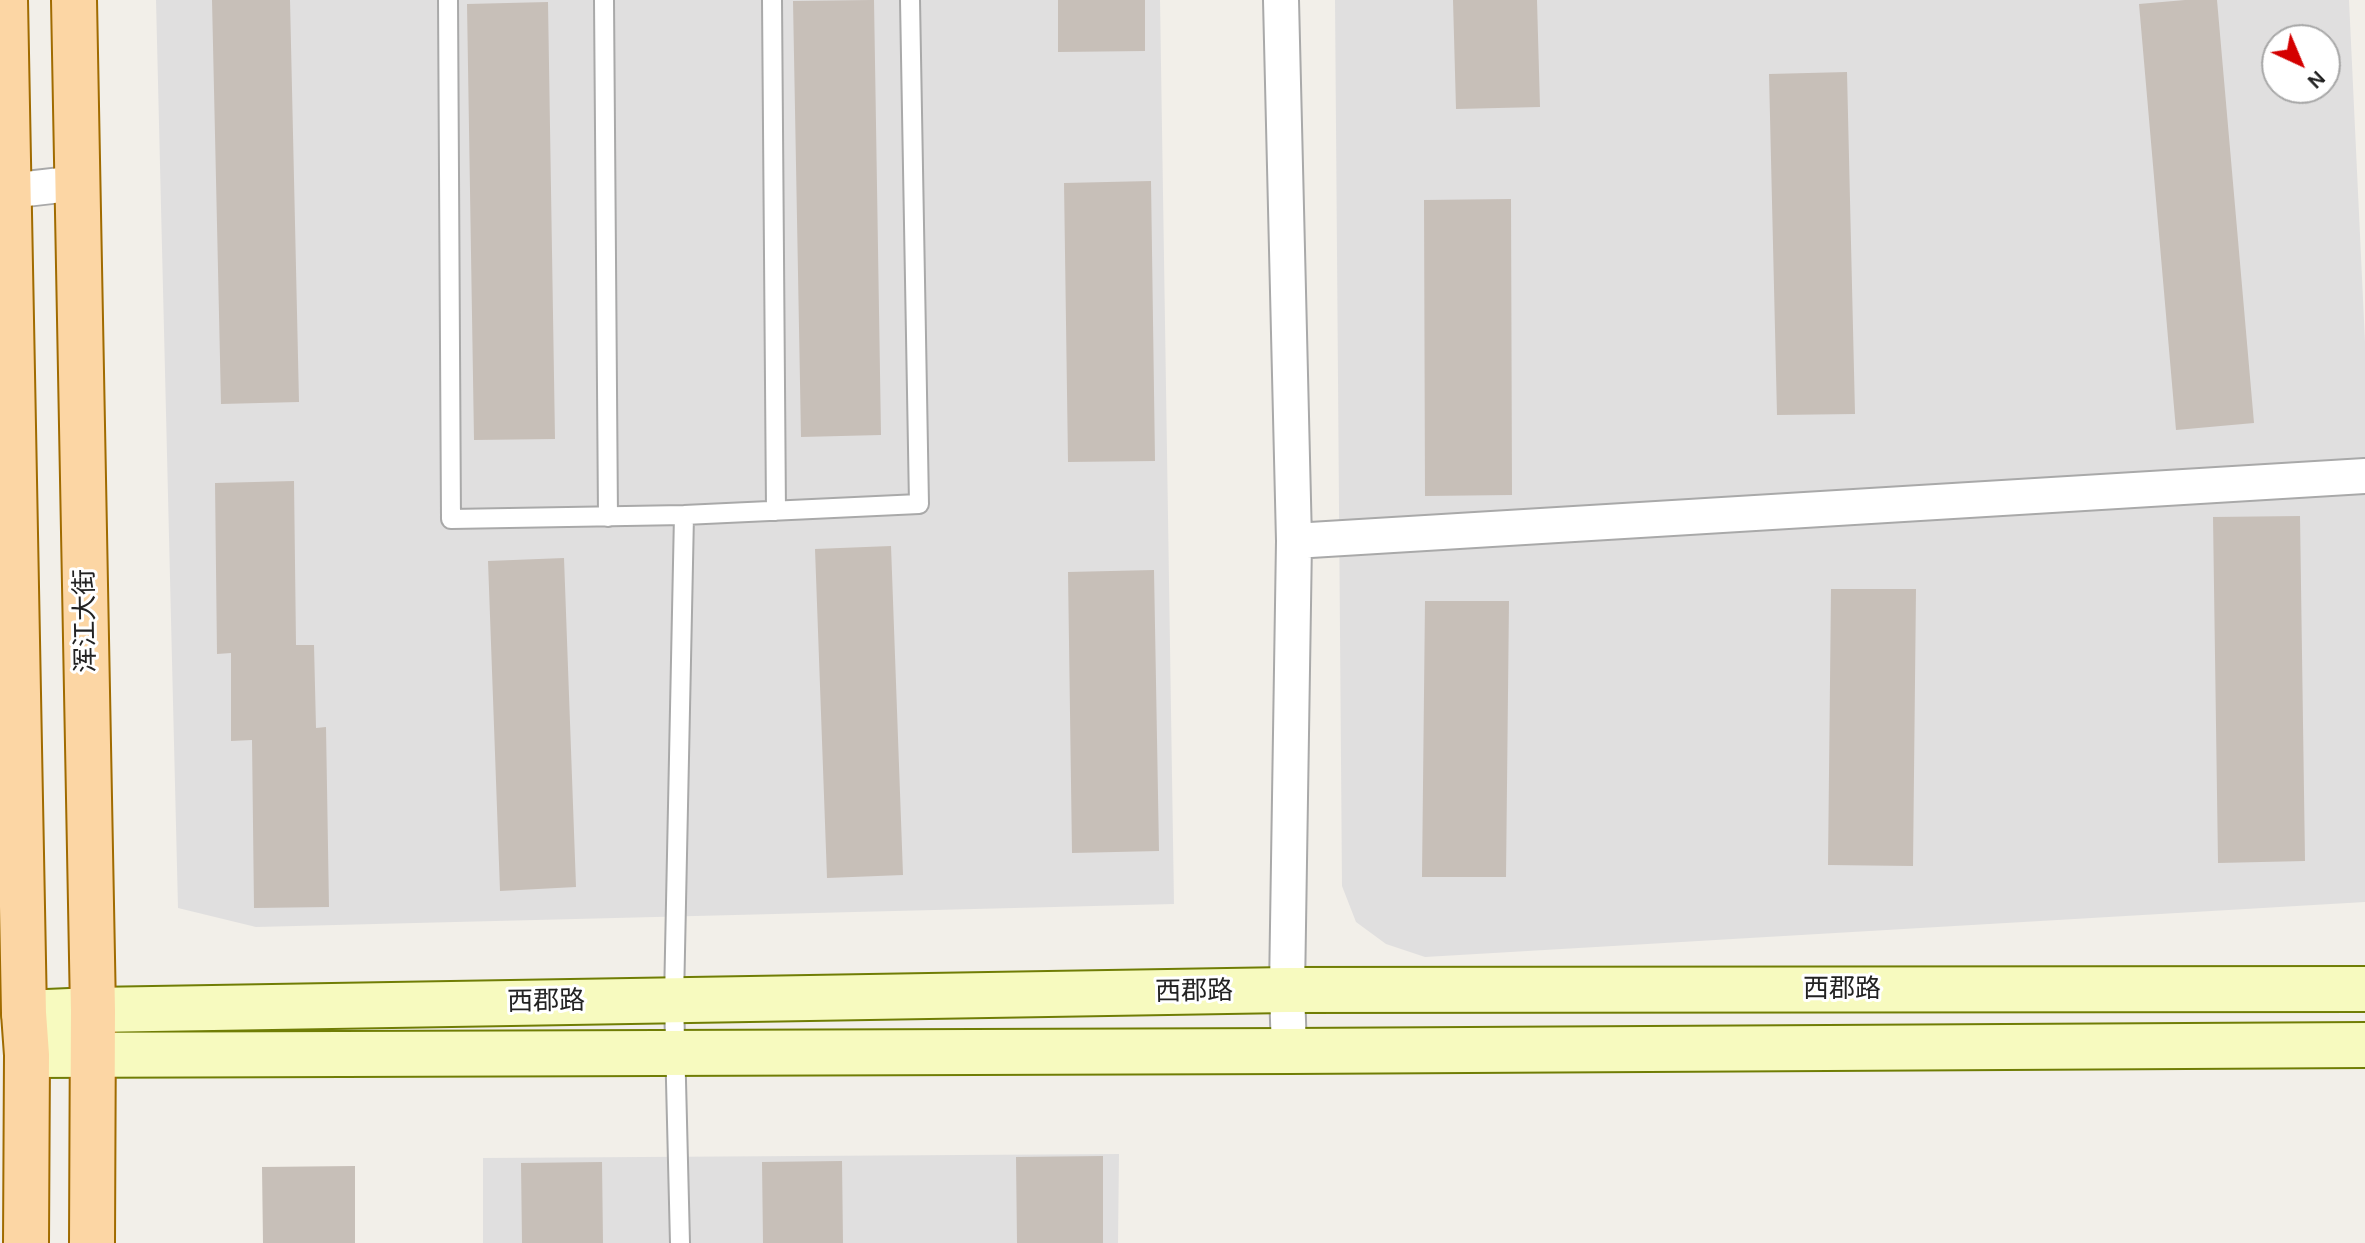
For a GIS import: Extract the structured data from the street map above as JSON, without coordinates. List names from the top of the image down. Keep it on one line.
{"streets":{"main road":["浑江大街"],"street":["西郡路"]},"crossings":[["浑江大街","西郡路"]],"north":"bottom right"}
